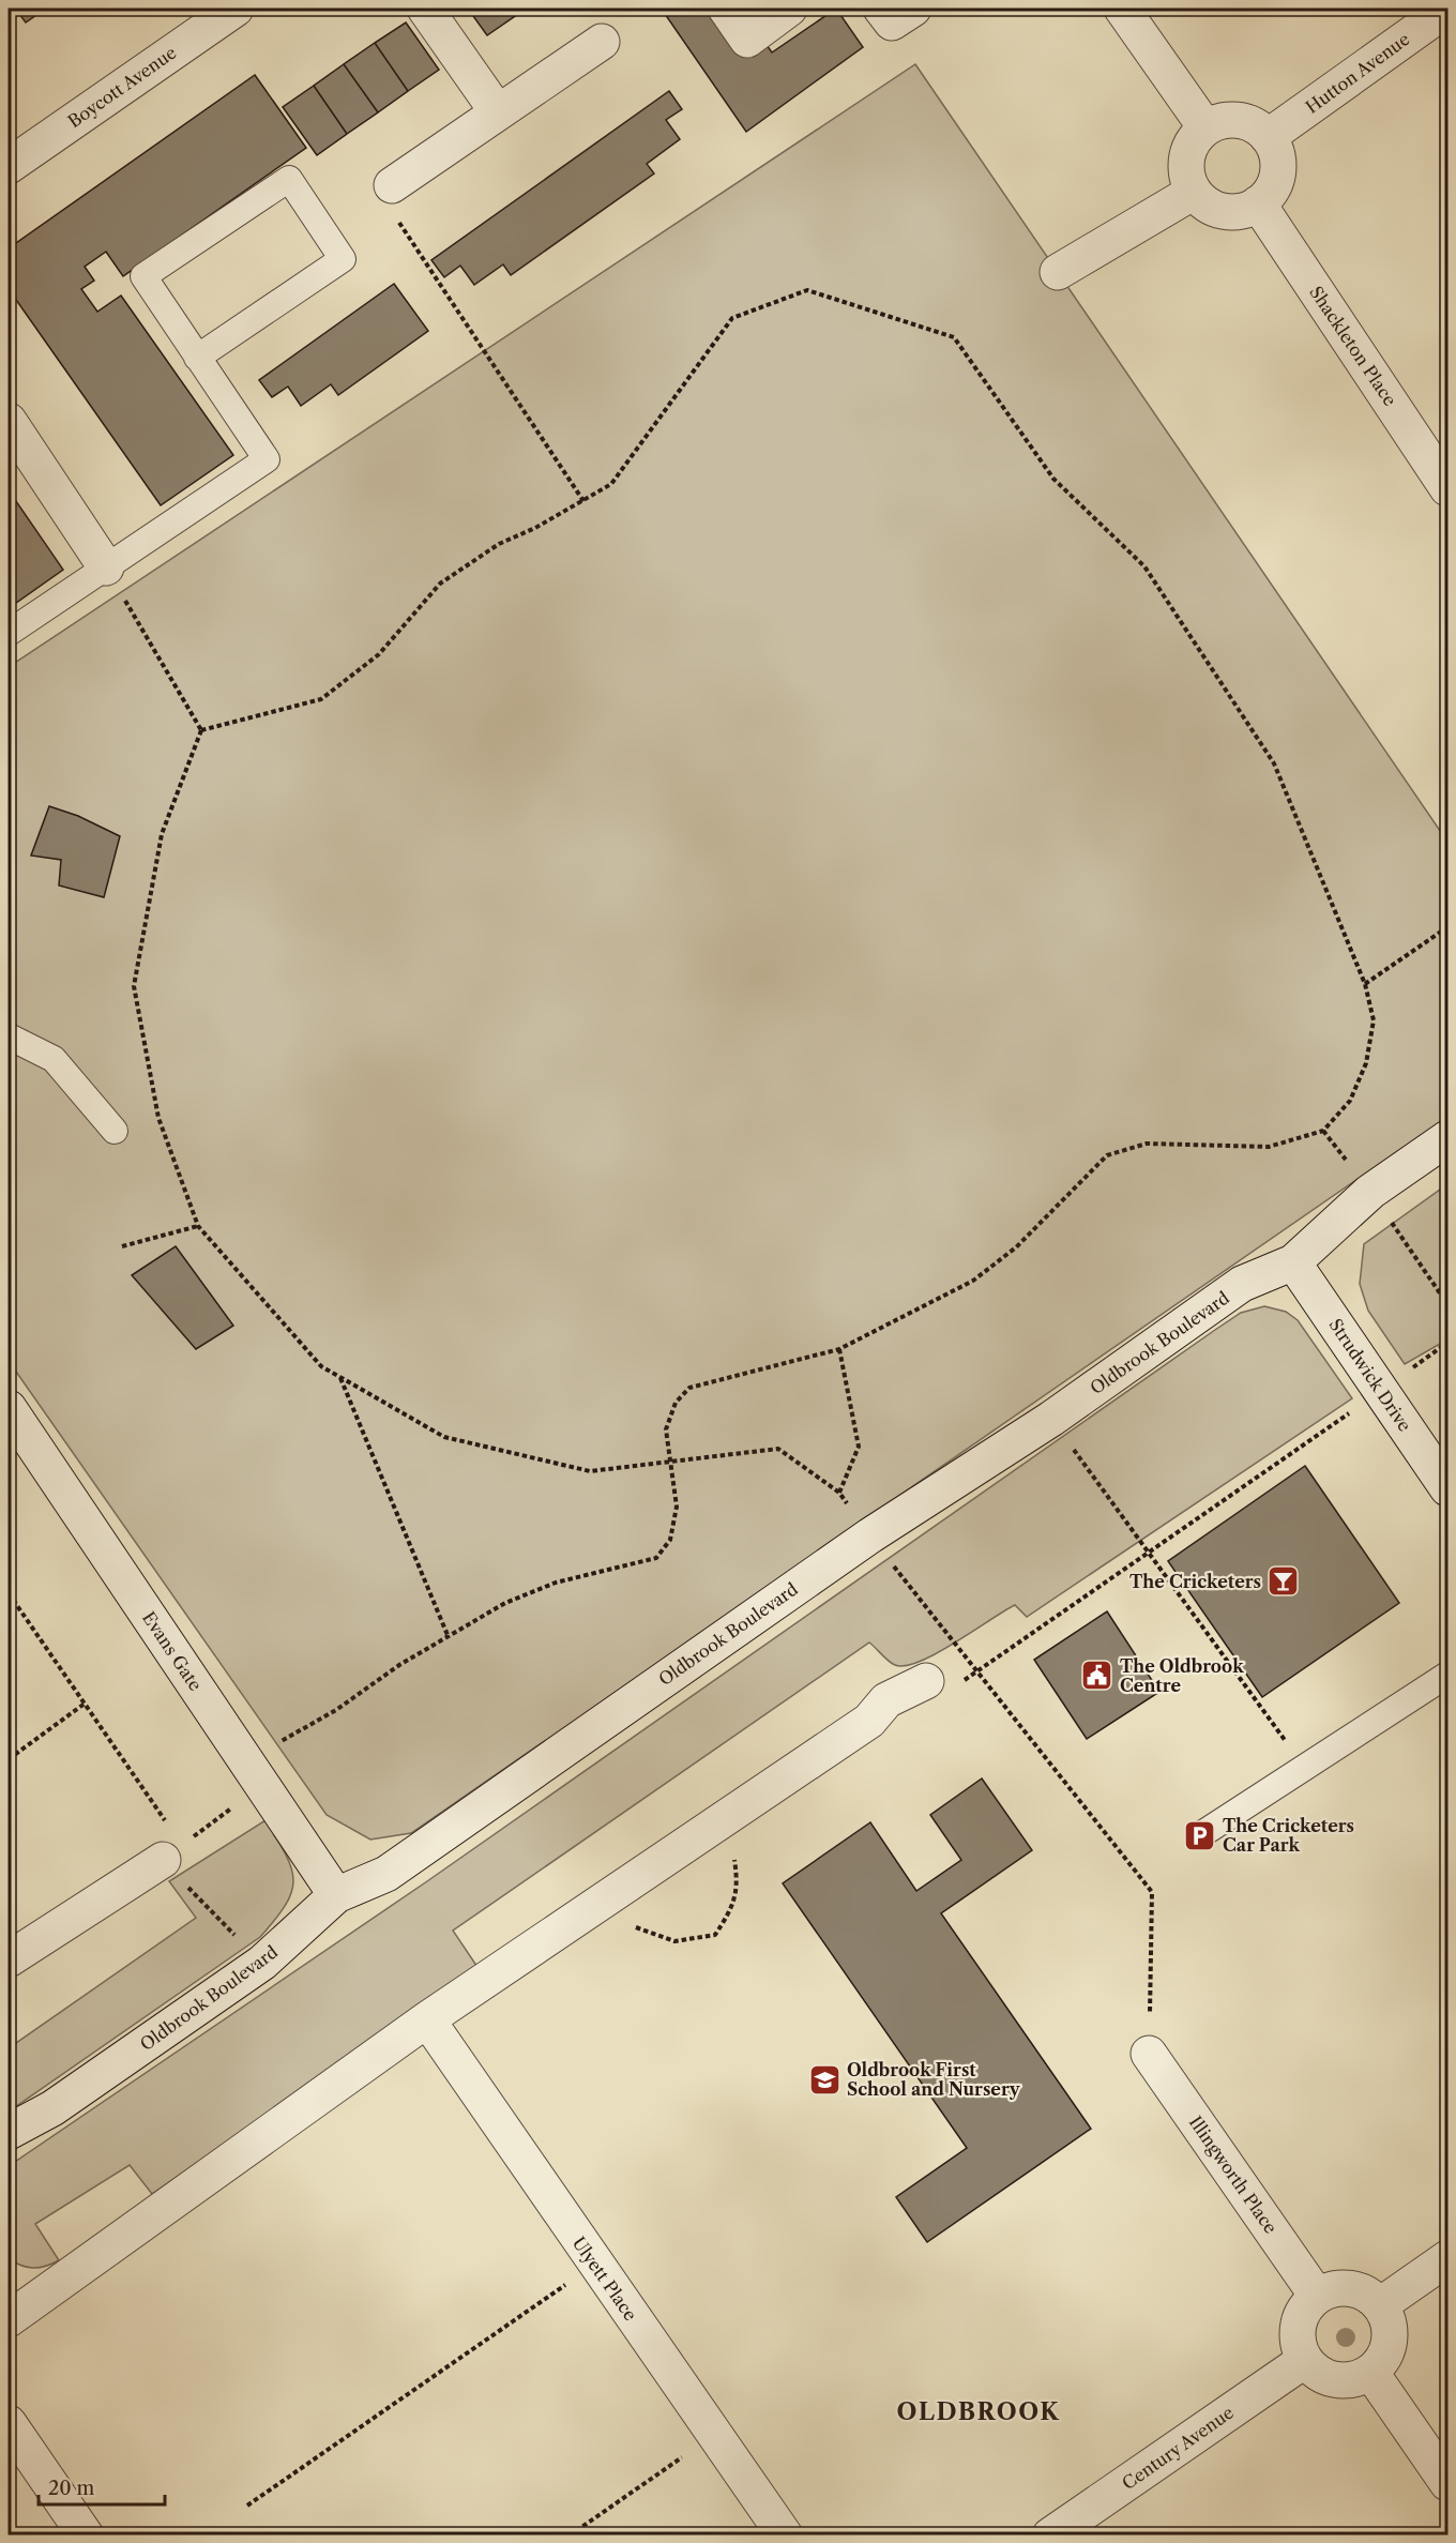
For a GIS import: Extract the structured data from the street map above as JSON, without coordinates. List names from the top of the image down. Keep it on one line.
{"streets":{"street":["Hutton Avenue","Boycott Avenue","Shackleton Place","Oldbrook Boulevard","Strudwick Drive","Evans Gate","Illingworth Place","Ulyett Place","Century Avenue"]},"crossings":[["Hutton Avenue","Shackleton Place"],["Oldbrook Boulevard","Strudwick Drive"],["Oldbrook Boulevard","Evans Gate"],["Illingworth Place","Century Avenue"]],"districts":["OLDBROOK"],"places":{"bar":["The Cricketers"],"public building":["The Oldbrook Centre"],"parking":["The Cricketers Car Park"],"school or university":["Oldbrook First School and Nursery"]},"scale_bar":"20 m"}
